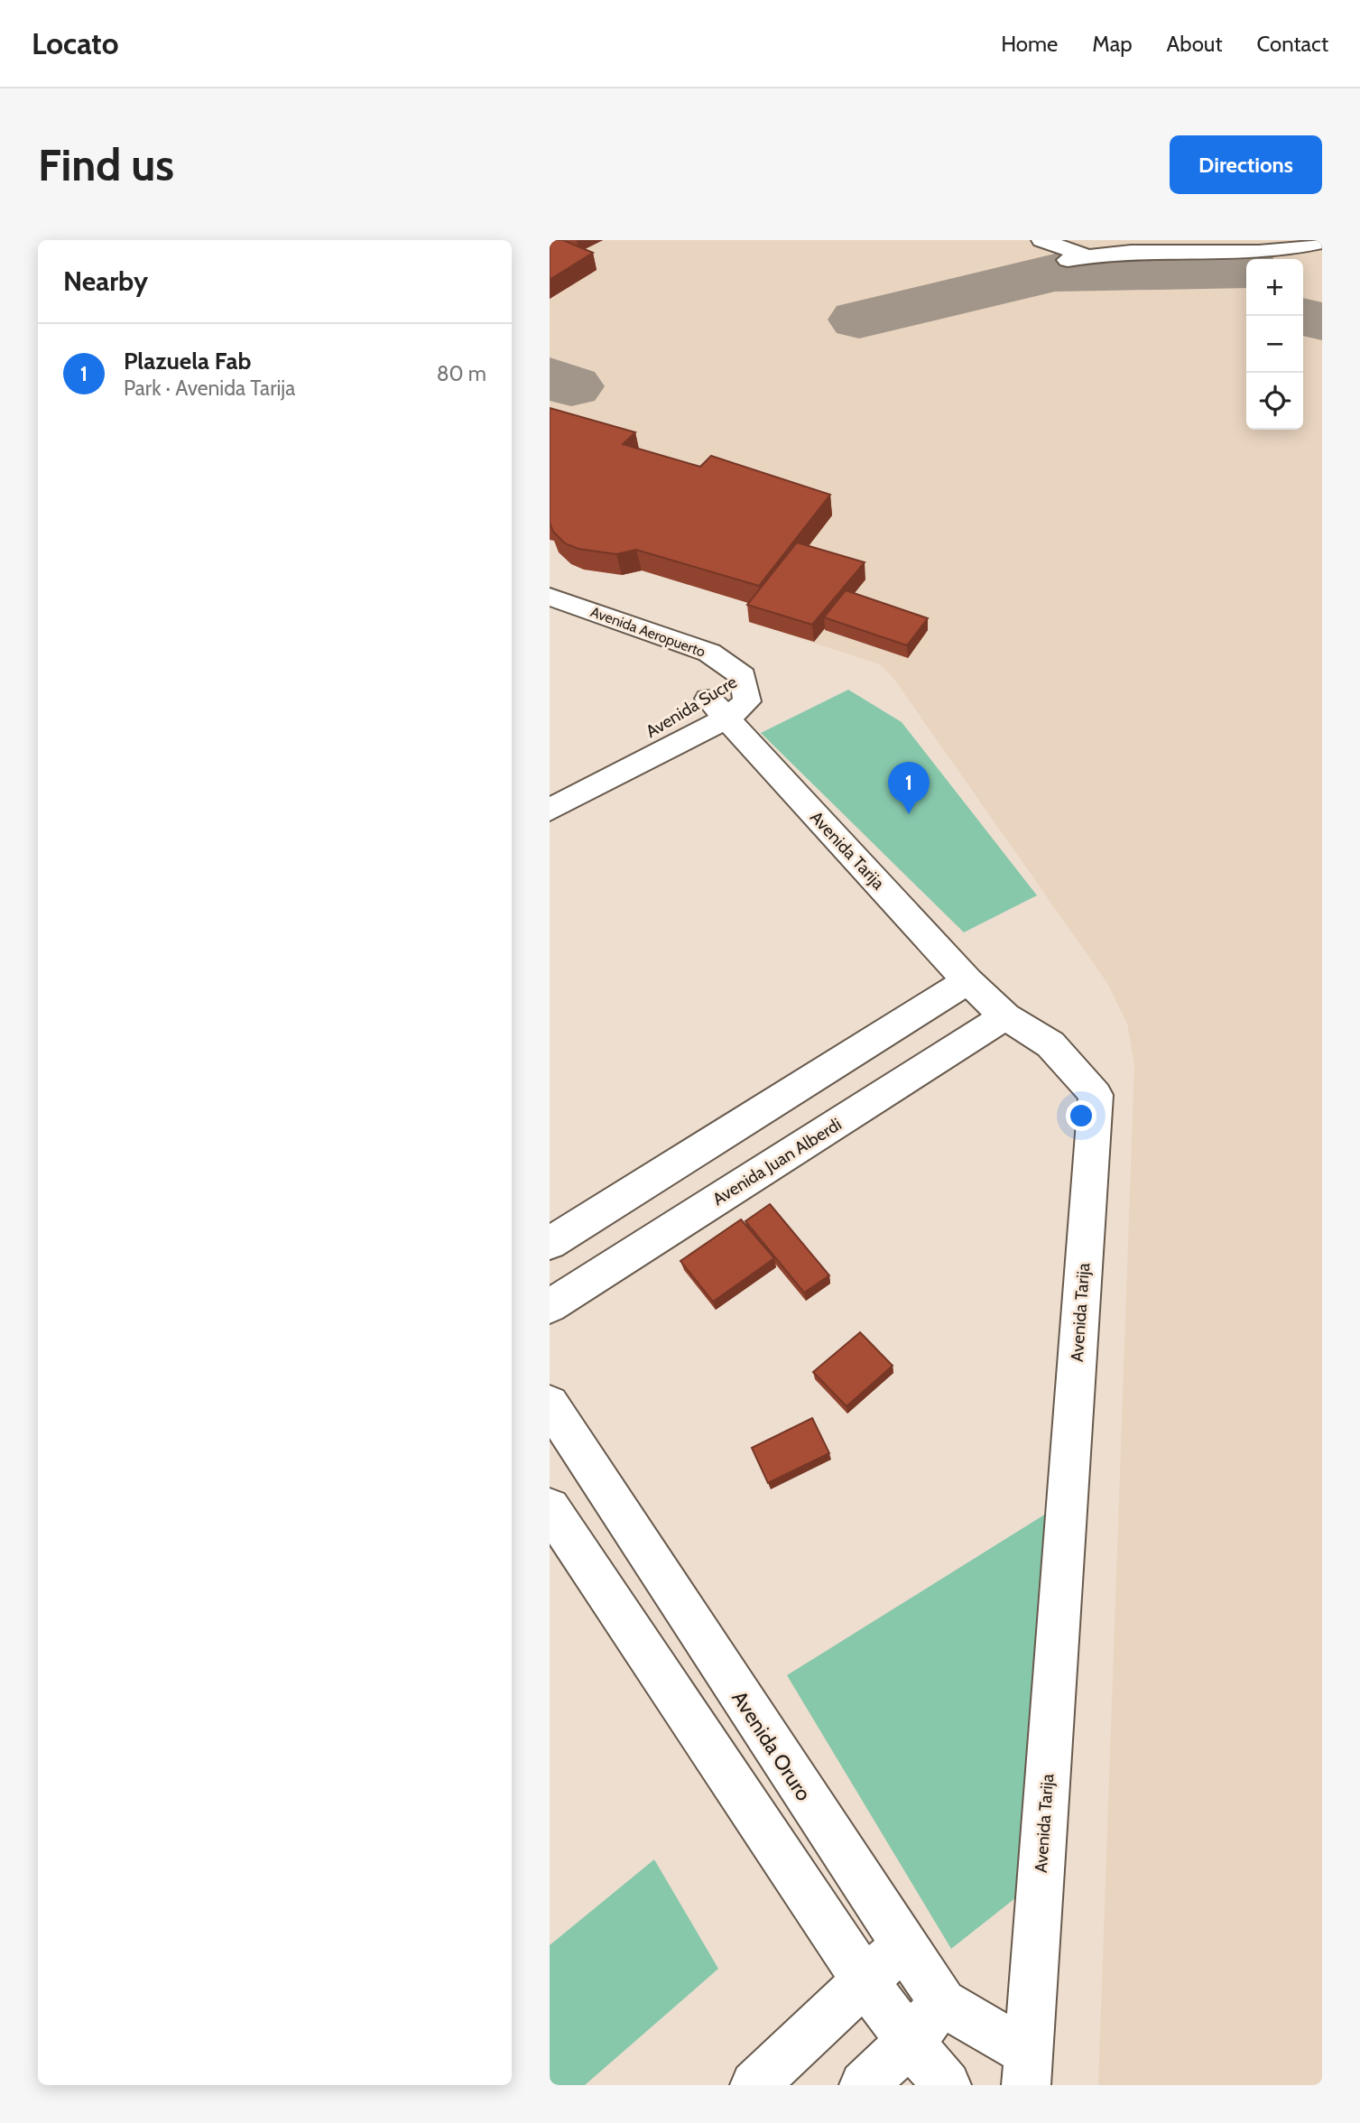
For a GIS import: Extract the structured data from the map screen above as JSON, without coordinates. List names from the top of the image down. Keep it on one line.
{"streets":{"street":["Avenida Aeropuerto","Avenida Sucre","Avenida Tarija","Avenida Juan Alberdi","Avenida Oruro"]},"crossings":[["Avenida Aeropuerto","Avenida Sucre"],["Avenida Sucre","Avenida Tarija"],["Avenida Tarija","Avenida Juan Alberdi"],["Avenida Tarija","Avenida Oruro"]],"page":{"header":"Locato","nav":["Home","Map","About","Contact"],"buttons":"Directions","title":"Find us","heading":"Nearby","map_buttons":["+","−"],"list":[{"mark":"1","name":"Plazuela Fab","note":"Park · Avenida Tarija","value":"80 m"}],"pins":"1"}}
